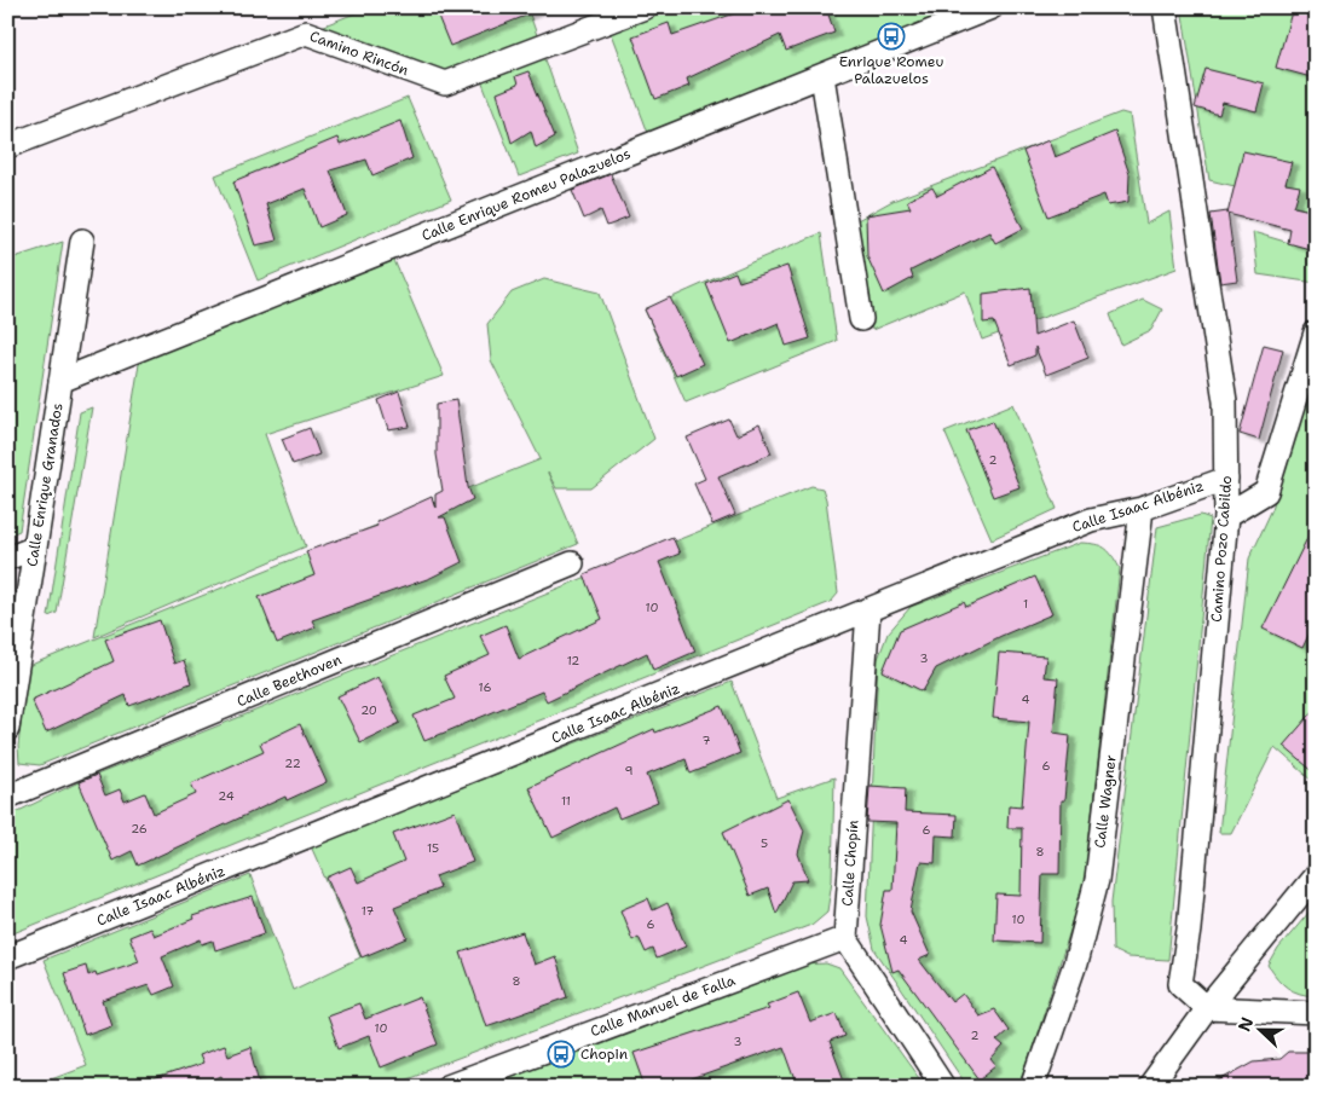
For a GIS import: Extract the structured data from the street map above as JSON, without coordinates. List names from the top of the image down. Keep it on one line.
{"streets":{"street":["Camino Rincón","Calle Enrique Romeu Palazuelos","Calle Enrique Granados","Calle Isaac Albéniz","Camino Pozo Cabildo","Calle Beethoven","Calle Wagner","Calle Chopín","Calle Manuel de Falla"]},"crossings":[["Calle Enrique Romeu Palazuelos","Calle Enrique Granados"],["Calle Isaac Albéniz","Camino Pozo Cabildo"],["Calle Isaac Albéniz","Calle Wagner"],["Calle Isaac Albéniz","Calle Chopín"],["Calle Chopín","Calle Manuel de Falla"]],"places":{"bus stop":["Enrique Romeu Palazuelos","Chopin"]},"house_numbers":["2","1","10","3","12","16","4","20","7","22","6","9","24","11","26","6","5","15","8","17","10","6","4","8","10","2","3"],"north":"left"}
